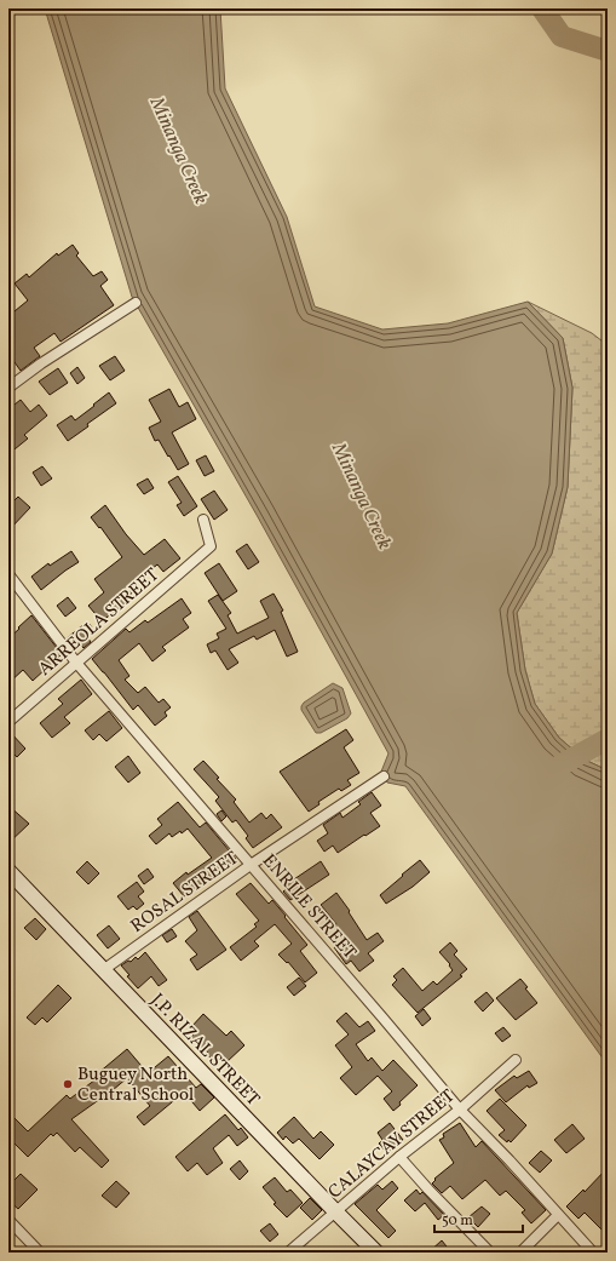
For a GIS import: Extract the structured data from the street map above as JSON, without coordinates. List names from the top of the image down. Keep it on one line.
{"streets":{"street":["ARREOLA STREET","ROSAL STREET","ENRILE STREET","J.P. RIZAL STREET","CALAYCAY STREET"]},"crossings":[["ARREOLA STREET","ENRILE STREET"],["ROSAL STREET","ENRILE STREET"],["ROSAL STREET","J.P. RIZAL STREET"],["ENRILE STREET","CALAYCAY STREET"],["J.P. RIZAL STREET","CALAYCAY STREET"]],"water":["Minanga Creek"],"places":["Buguey North Central School"],"scale_bar":"50 m"}
